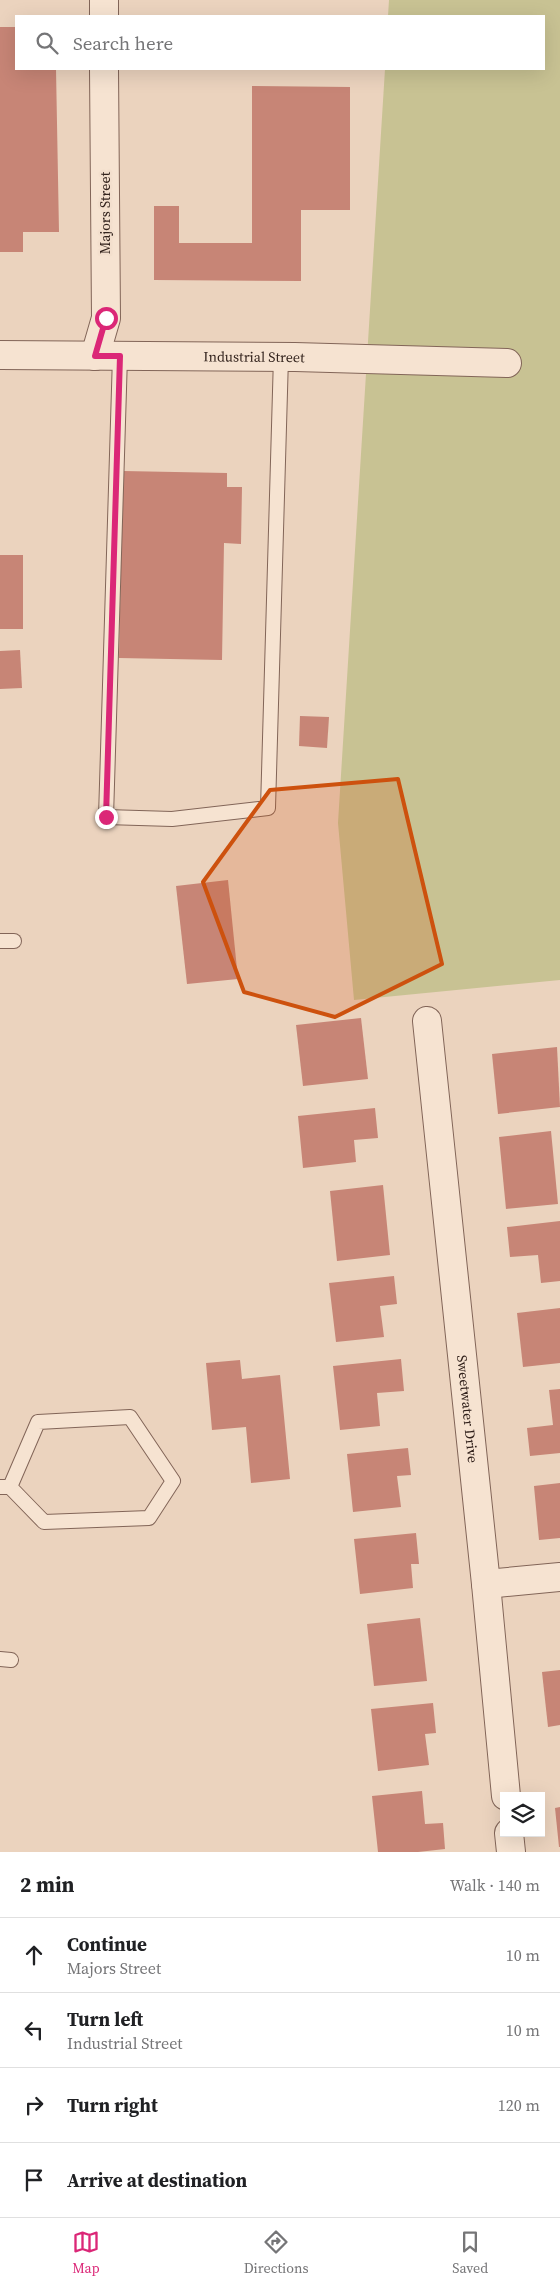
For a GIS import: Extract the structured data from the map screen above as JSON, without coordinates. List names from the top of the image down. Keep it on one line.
{"streets":{"street":["Majors Street","Industrial Street","Sweetwater Drive"]},"crossings":[["Majors Street","Industrial Street"]],"page":{"search":"Search here","heading":["2 min","Walk · 140 m"],"list":[["Continue","Majors Street","10 m"],["Turn left","Industrial Street","10 m"],["Turn right","120 m"],"Arrive at destination"],"nav":["Map","Directions","Saved"]}}
